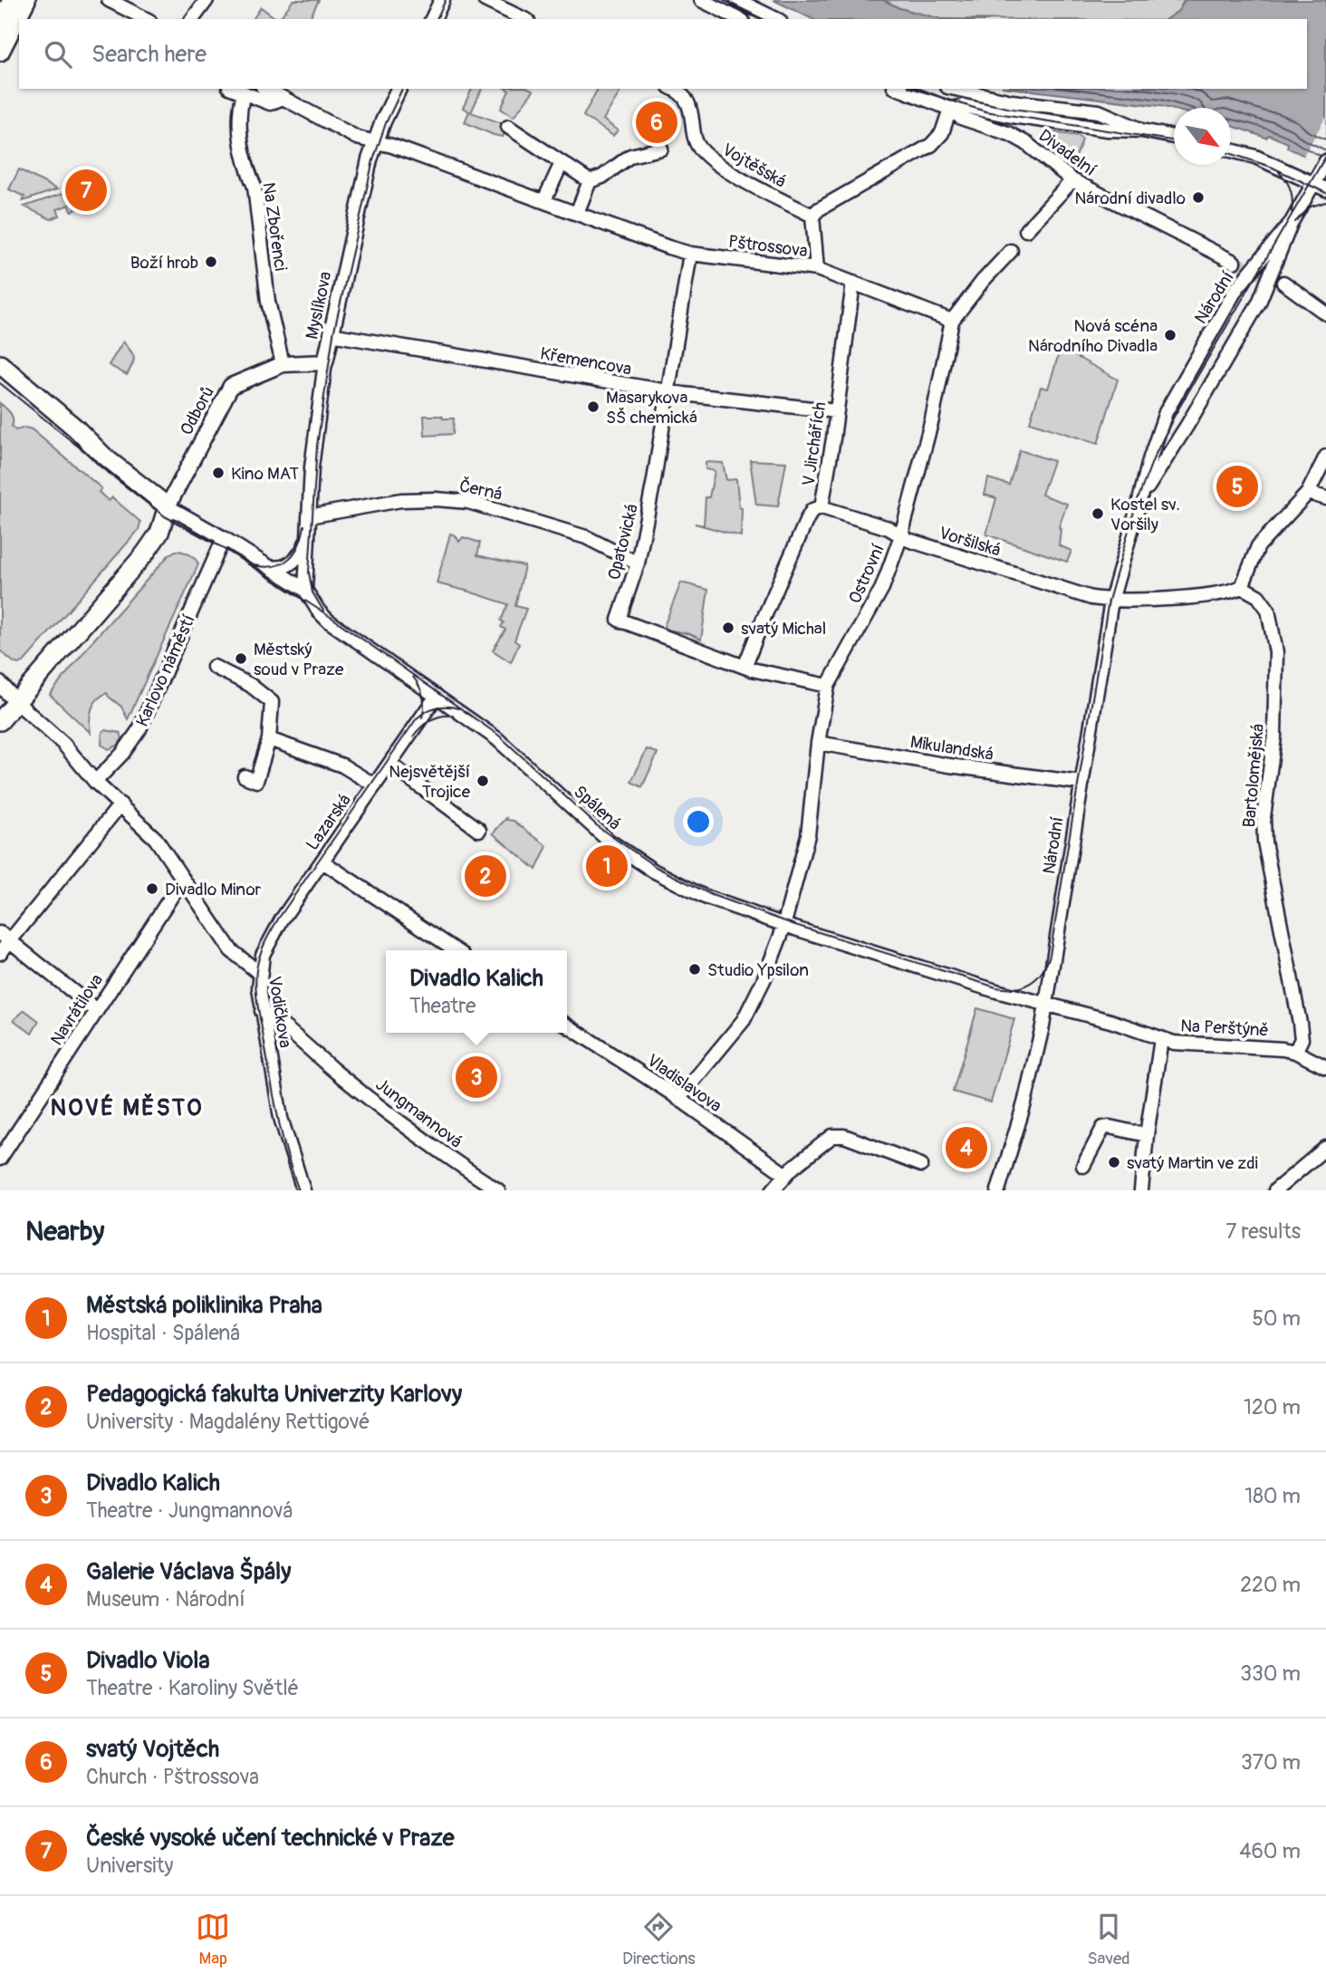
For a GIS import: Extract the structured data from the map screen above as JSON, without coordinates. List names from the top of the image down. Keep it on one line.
{"streets":{"street":["Divadelní","Vojtěšská","Na Zbořenci","Pštrossova","Národní","Myslíkova","Křemencova","Odborů","V Jirchářích","Černá","Voršilská","Opatovická","Ostrovní","Karlovo náměstí","Mikulandská","Bartolomějská","Spálená","Lazarská","Navrátilova","Vodičkova","Na Perštýně","Vladislavova","Jungmannová"]},"crossings":[["Na Zbořenci","Odborů"],["Pštrossova","Myslíkova"],["Pštrossova","V Jirchářích"],["Pštrossova","Opatovická"],["Pštrossova","Ostrovní"],["Národní","Voršilská"],["Národní","Mikulandská"],["Národní","Spálená"],["Národní","Na Perštýně"],["Myslíkova","Křemencova"],["Myslíkova","Odborů"],["Myslíkova","Černá"],["Myslíkova","Spálená"],["Křemencova","V Jirchářích"],["Křemencova","Opatovická"],["V Jirchářích","Voršilská"],["V Jirchářích","Opatovická"],["Černá","Opatovická"],["Voršilská","Ostrovní"],["Voršilská","Bartolomějská"],["Opatovická","Ostrovní"],["Ostrovní","Mikulandská"],["Ostrovní","Spálená"],["Ostrovní","Vladislavova"],["Karlovo náměstí","Spálená"],["Karlovo náměstí","Vodičkova"],["Bartolomějská","Na Perštýně"],["Spálená","Lazarská"],["Spálená","Na Perštýně"],["Lazarská","Vodičkova"],["Navrátilova","Vodičkova"],["Vodičkova","Jungmannová"]],"districts":["NOVÉ MĚSTO"],"places":["Národní divadlo","Boží hrob","Nová scéna Národního Divadla","Masarykova SŠ chemická","Kino MAT","Kostel sv. Voršily","svatý Michal","Městský soud v Praze","Nejsvětější Trojice","Divadlo Minor","Studio Ypsilon","svatý Martin ve zdi"],"north":"bottom right","page":{"search":"Search here","pins":["6","7","5","1","2","3","4"],"popup":["Divadlo Kalich","Theatre"],"heading":["Nearby","7 results"],"list":[{"mark":"1","name":"Městská poliklinika Praha","note":"Hospital · Spálená","value":"50 m"},{"mark":"2","name":"Pedagogická fakulta Univerzity Karlovy","note":"University · Magdalény Rettigové","value":"120 m"},{"mark":"3","name":"Divadlo Kalich","note":"Theatre · Jungmannová","value":"180 m"},{"mark":"4","name":"Galerie Václava Špály","note":"Museum · Národní","value":"220 m"},{"mark":"5","name":"Divadlo Viola","note":"Theatre · Karoliny Světlé","value":"330 m"},{"mark":"6","name":"svatý Vojtěch","note":"Church · Pštrossova","value":"370 m"},{"mark":"7","name":"České vysoké učení technické v Praze","note":"University","value":"460 m"}],"nav":["Map","Directions","Saved"]}}
